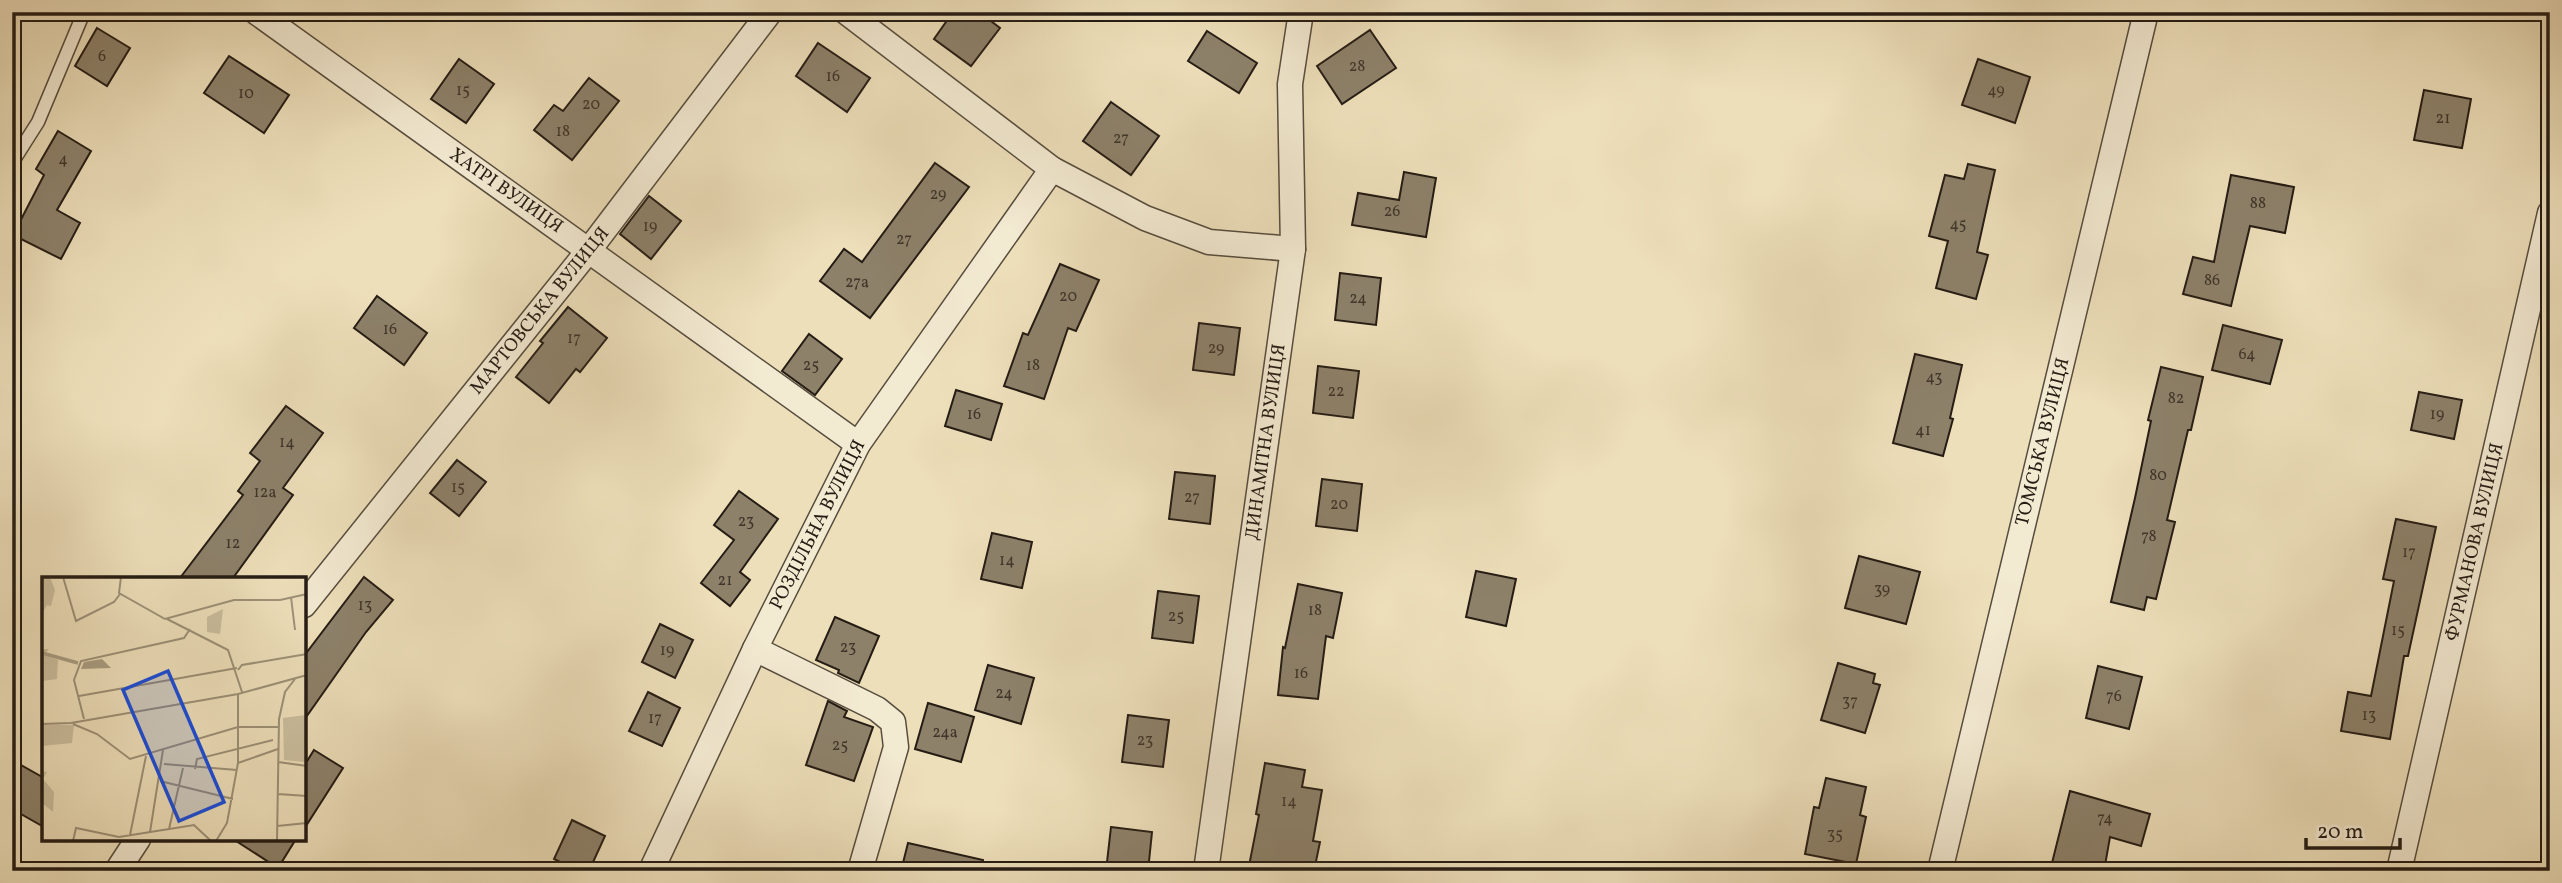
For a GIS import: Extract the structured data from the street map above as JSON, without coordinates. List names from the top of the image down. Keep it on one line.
{"streets":{"street":["ХАТРІ ВУЛИЦЯ","МАРТОВСЬКА ВУЛИЦЯ","ДИНАМІТНА ВУЛИЦЯ","ТОМСЬКА ВУЛИЦЯ","РОЗДІЛЬНА ВУЛИЦЯ","ФУРМАНОВА ВУЛИЦЯ"]},"crossings":[["ХАТРІ ВУЛИЦЯ","МАРТОВСЬКА ВУЛИЦЯ"],["ХАТРІ ВУЛИЦЯ","РОЗДІЛЬНА ВУЛИЦЯ"]],"house_numbers":["6","28","16","15","49","10","20","21","18","27","4","29","88","26","45","19","27","86","27а","20","24","16","17","29","64","25","18","43","22","82","16","19","41","14","80","15","12а","27","20","23","78","12","17","14","21","39","13","18","25","15","23","19","16","24","76","37","13","17","24а","23","25","14","74","35"],"scale_bar":"20 m"}
